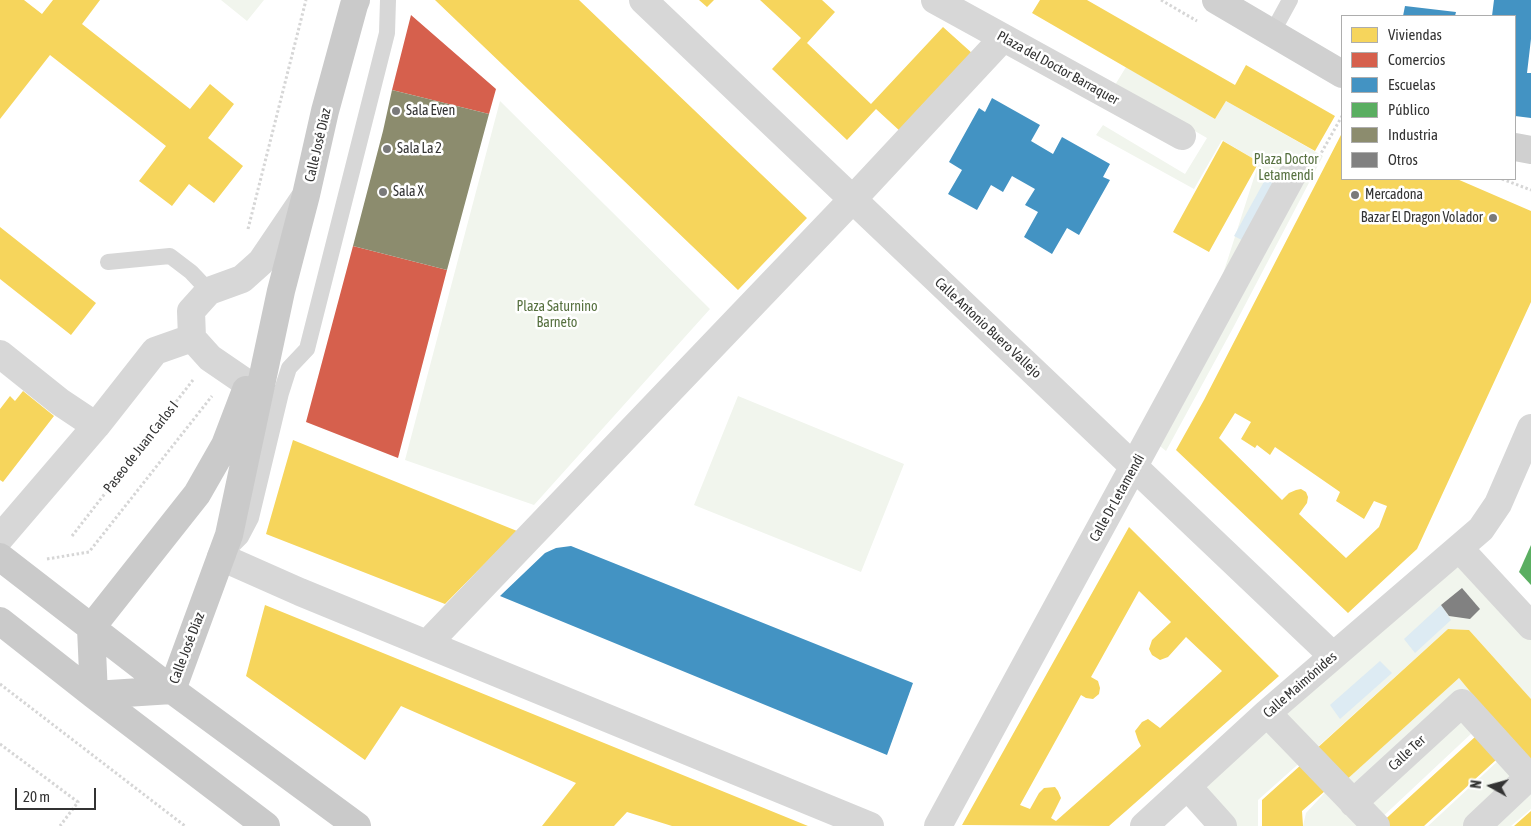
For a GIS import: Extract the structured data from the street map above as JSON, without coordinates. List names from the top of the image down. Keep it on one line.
{"streets":{"main road":["Calle José Díaz"],"street":["Plaza del Doctor Barraquer","Calle Antonio Buero Vallejo","Calle Dr Letamendi","Calle Maimónides","Calle Ter"],"path":["Paseo de Juan Carlos I"]},"crossings":[["Calle Antonio Buero Vallejo","Calle Dr Letamendi"],["Calle Antonio Buero Vallejo","Calle Maimónides"]],"parks":["Plaza Doctor Letamendi","Plaza Saturnino Barneto"],"places":["Sala Even","Sala La 2","Sala X","Mercadona","Bazar El Dragon Volador"],"legend":["Viviendas","Comercios","Escuelas","Público","Industria","Otros"],"scale_bar":"20 m","north":"left"}
